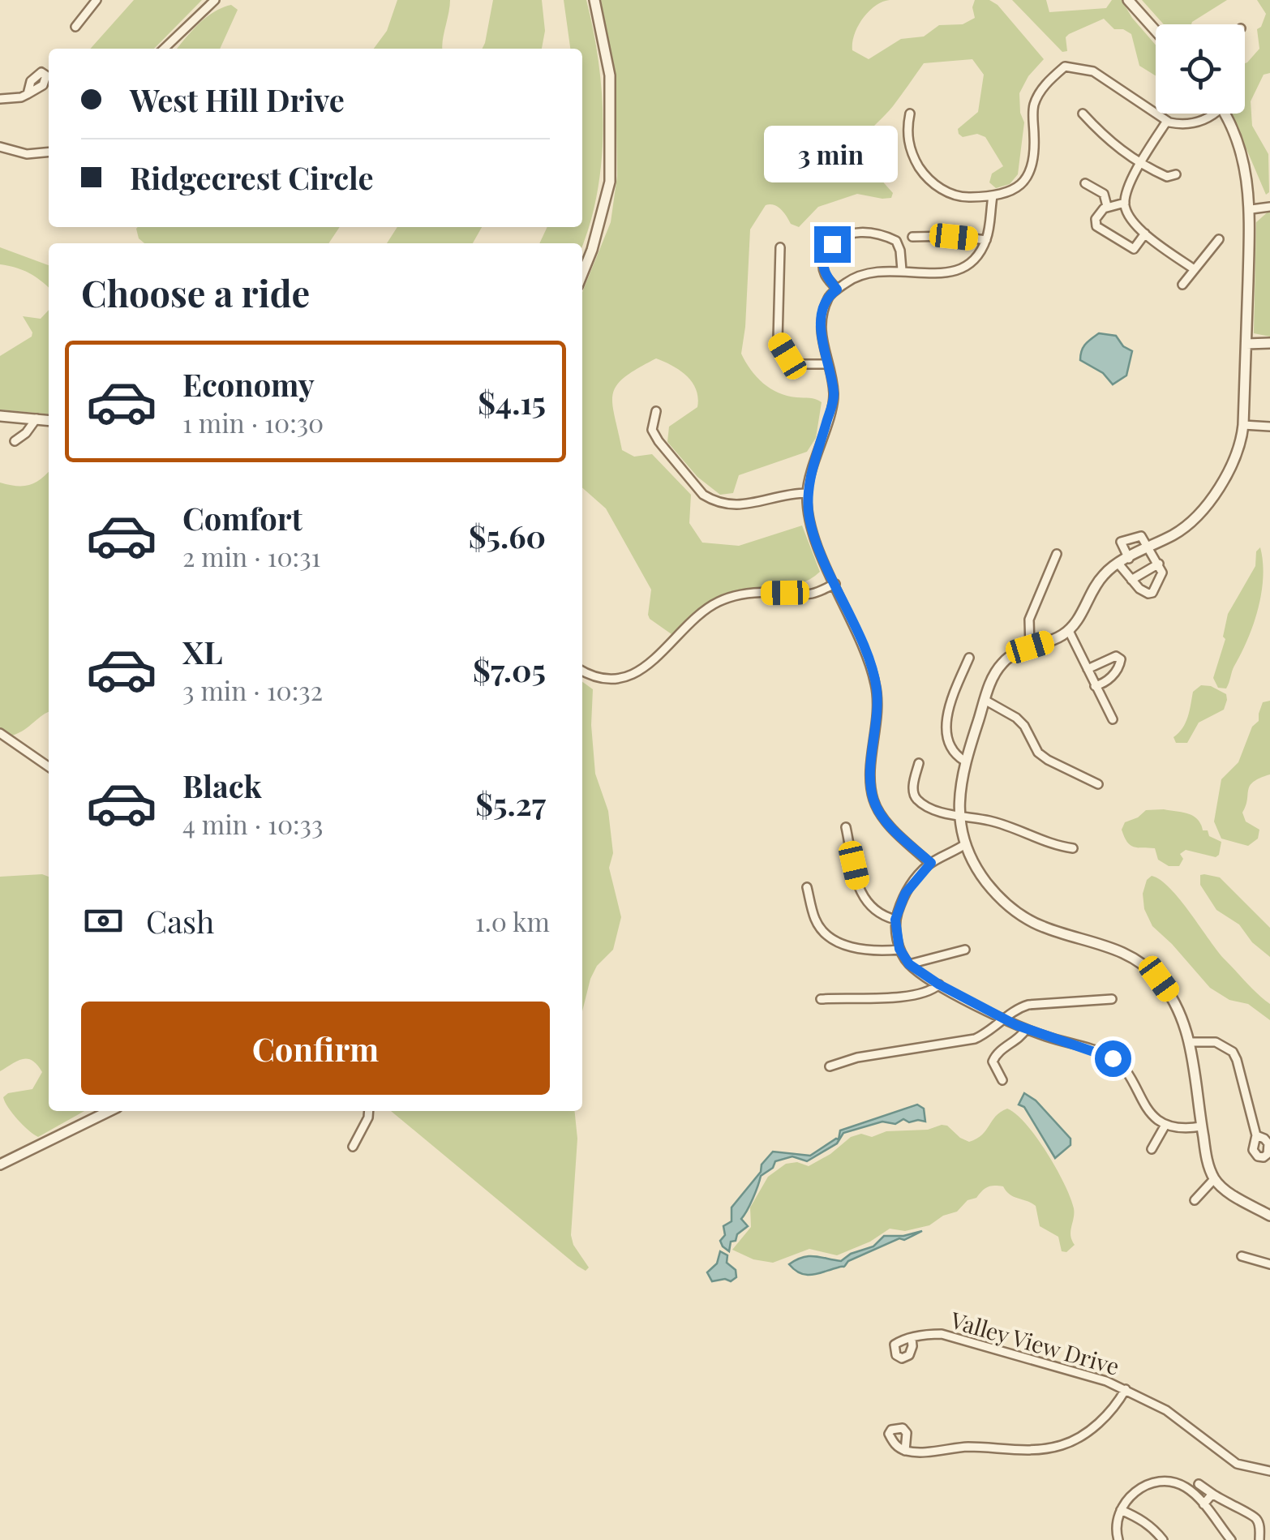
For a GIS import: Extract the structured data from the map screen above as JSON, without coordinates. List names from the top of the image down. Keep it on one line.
{"streets":{"street":["Valley View Drive"]},"page":{"banner":["West Hill Drive","Ridgecrest Circle"],"bubble":"3 min","heading":"Choose a ride","list":[{"name":"Economy","note":"1 min · 10:30","value":"$4.15"},{"name":"Comfort","note":"2 min · 10:31","value":"$5.60"},{"name":"XL","note":"3 min · 10:32","value":"$7.05"},{"name":"Black","note":"4 min · 10:33","value":"$5.27"}],"pay":["Cash","1.0 km"],"buttons":"Confirm"}}
